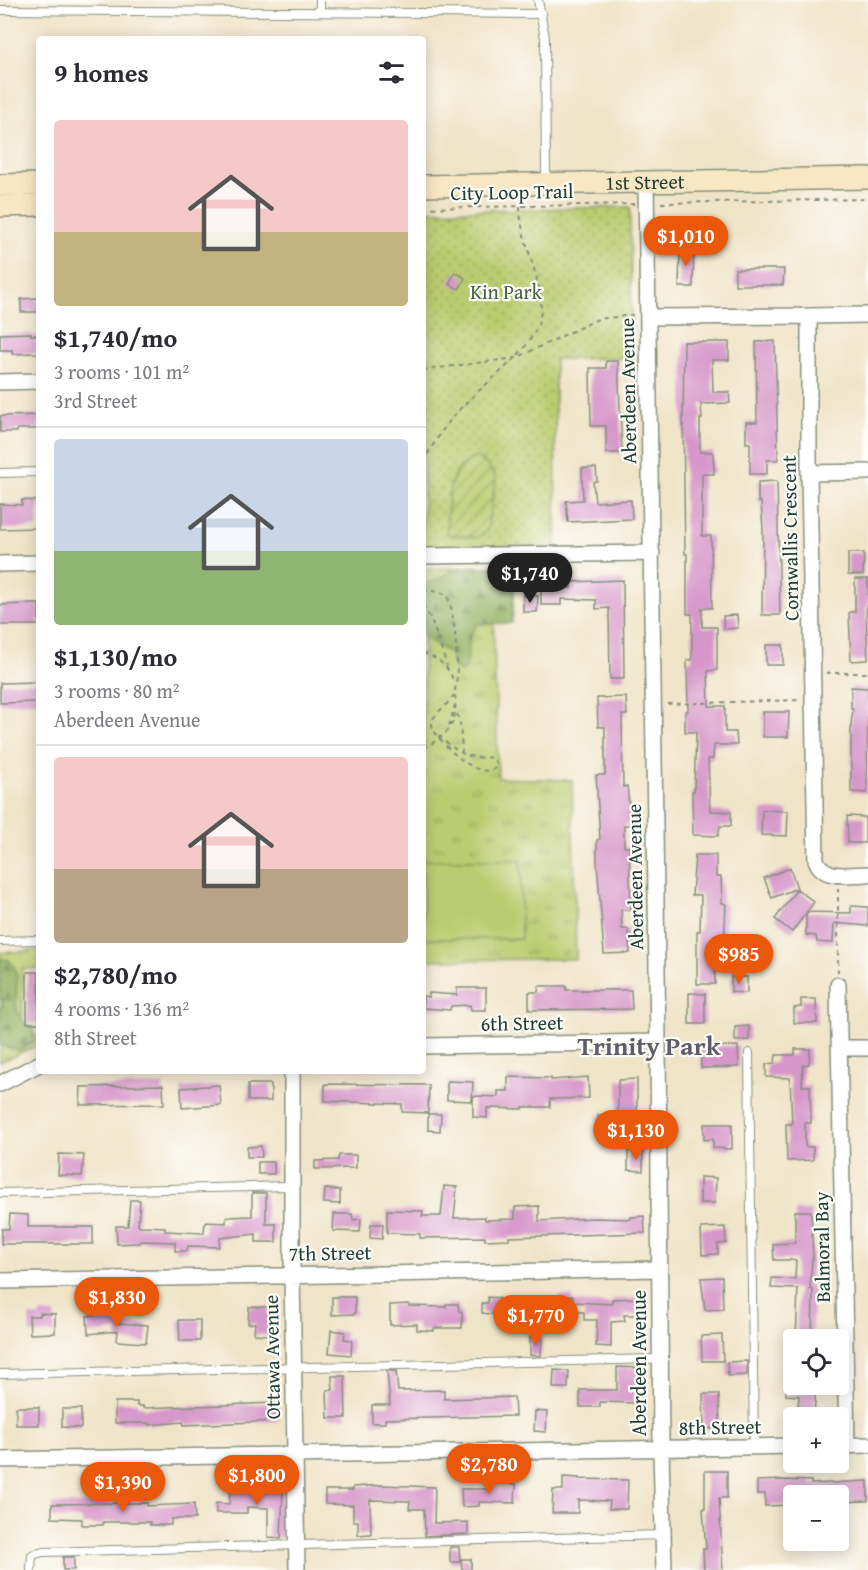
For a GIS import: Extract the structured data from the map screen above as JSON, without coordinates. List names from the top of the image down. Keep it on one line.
{"streets":{"street":["1st Street","Aberdeen Avenue","Cornwallis Crescent","6th Street","Balmoral Bay","7th Street","Ottawa Avenue","8th Street"],"path":["City Loop Trail"]},"crossings":[["1st Street","Aberdeen Avenue"],["Aberdeen Avenue","6th Street"],["Aberdeen Avenue","7th Street"],["Aberdeen Avenue","8th Street"],["7th Street","Ottawa Avenue"],["Ottawa Avenue","8th Street"]],"districts":["Trinity Park"],"parks":["Kin Park"],"page":{"heading":"9 homes","list":[{"name":"$1,740/mo","note":"3 rooms · 101 m² · 3rd Street"},{"name":"$1,130/mo","note":"3 rooms · 80 m² · Aberdeen Avenue"},{"name":"$2,780/mo","note":"4 rooms · 136 m² · 8th Street"}],"price":["$1,010","$1,740","$985","$1,130","$1,830","$1,770","$2,780","$1,800","$1,390"],"map_buttons":["+","−"]}}
